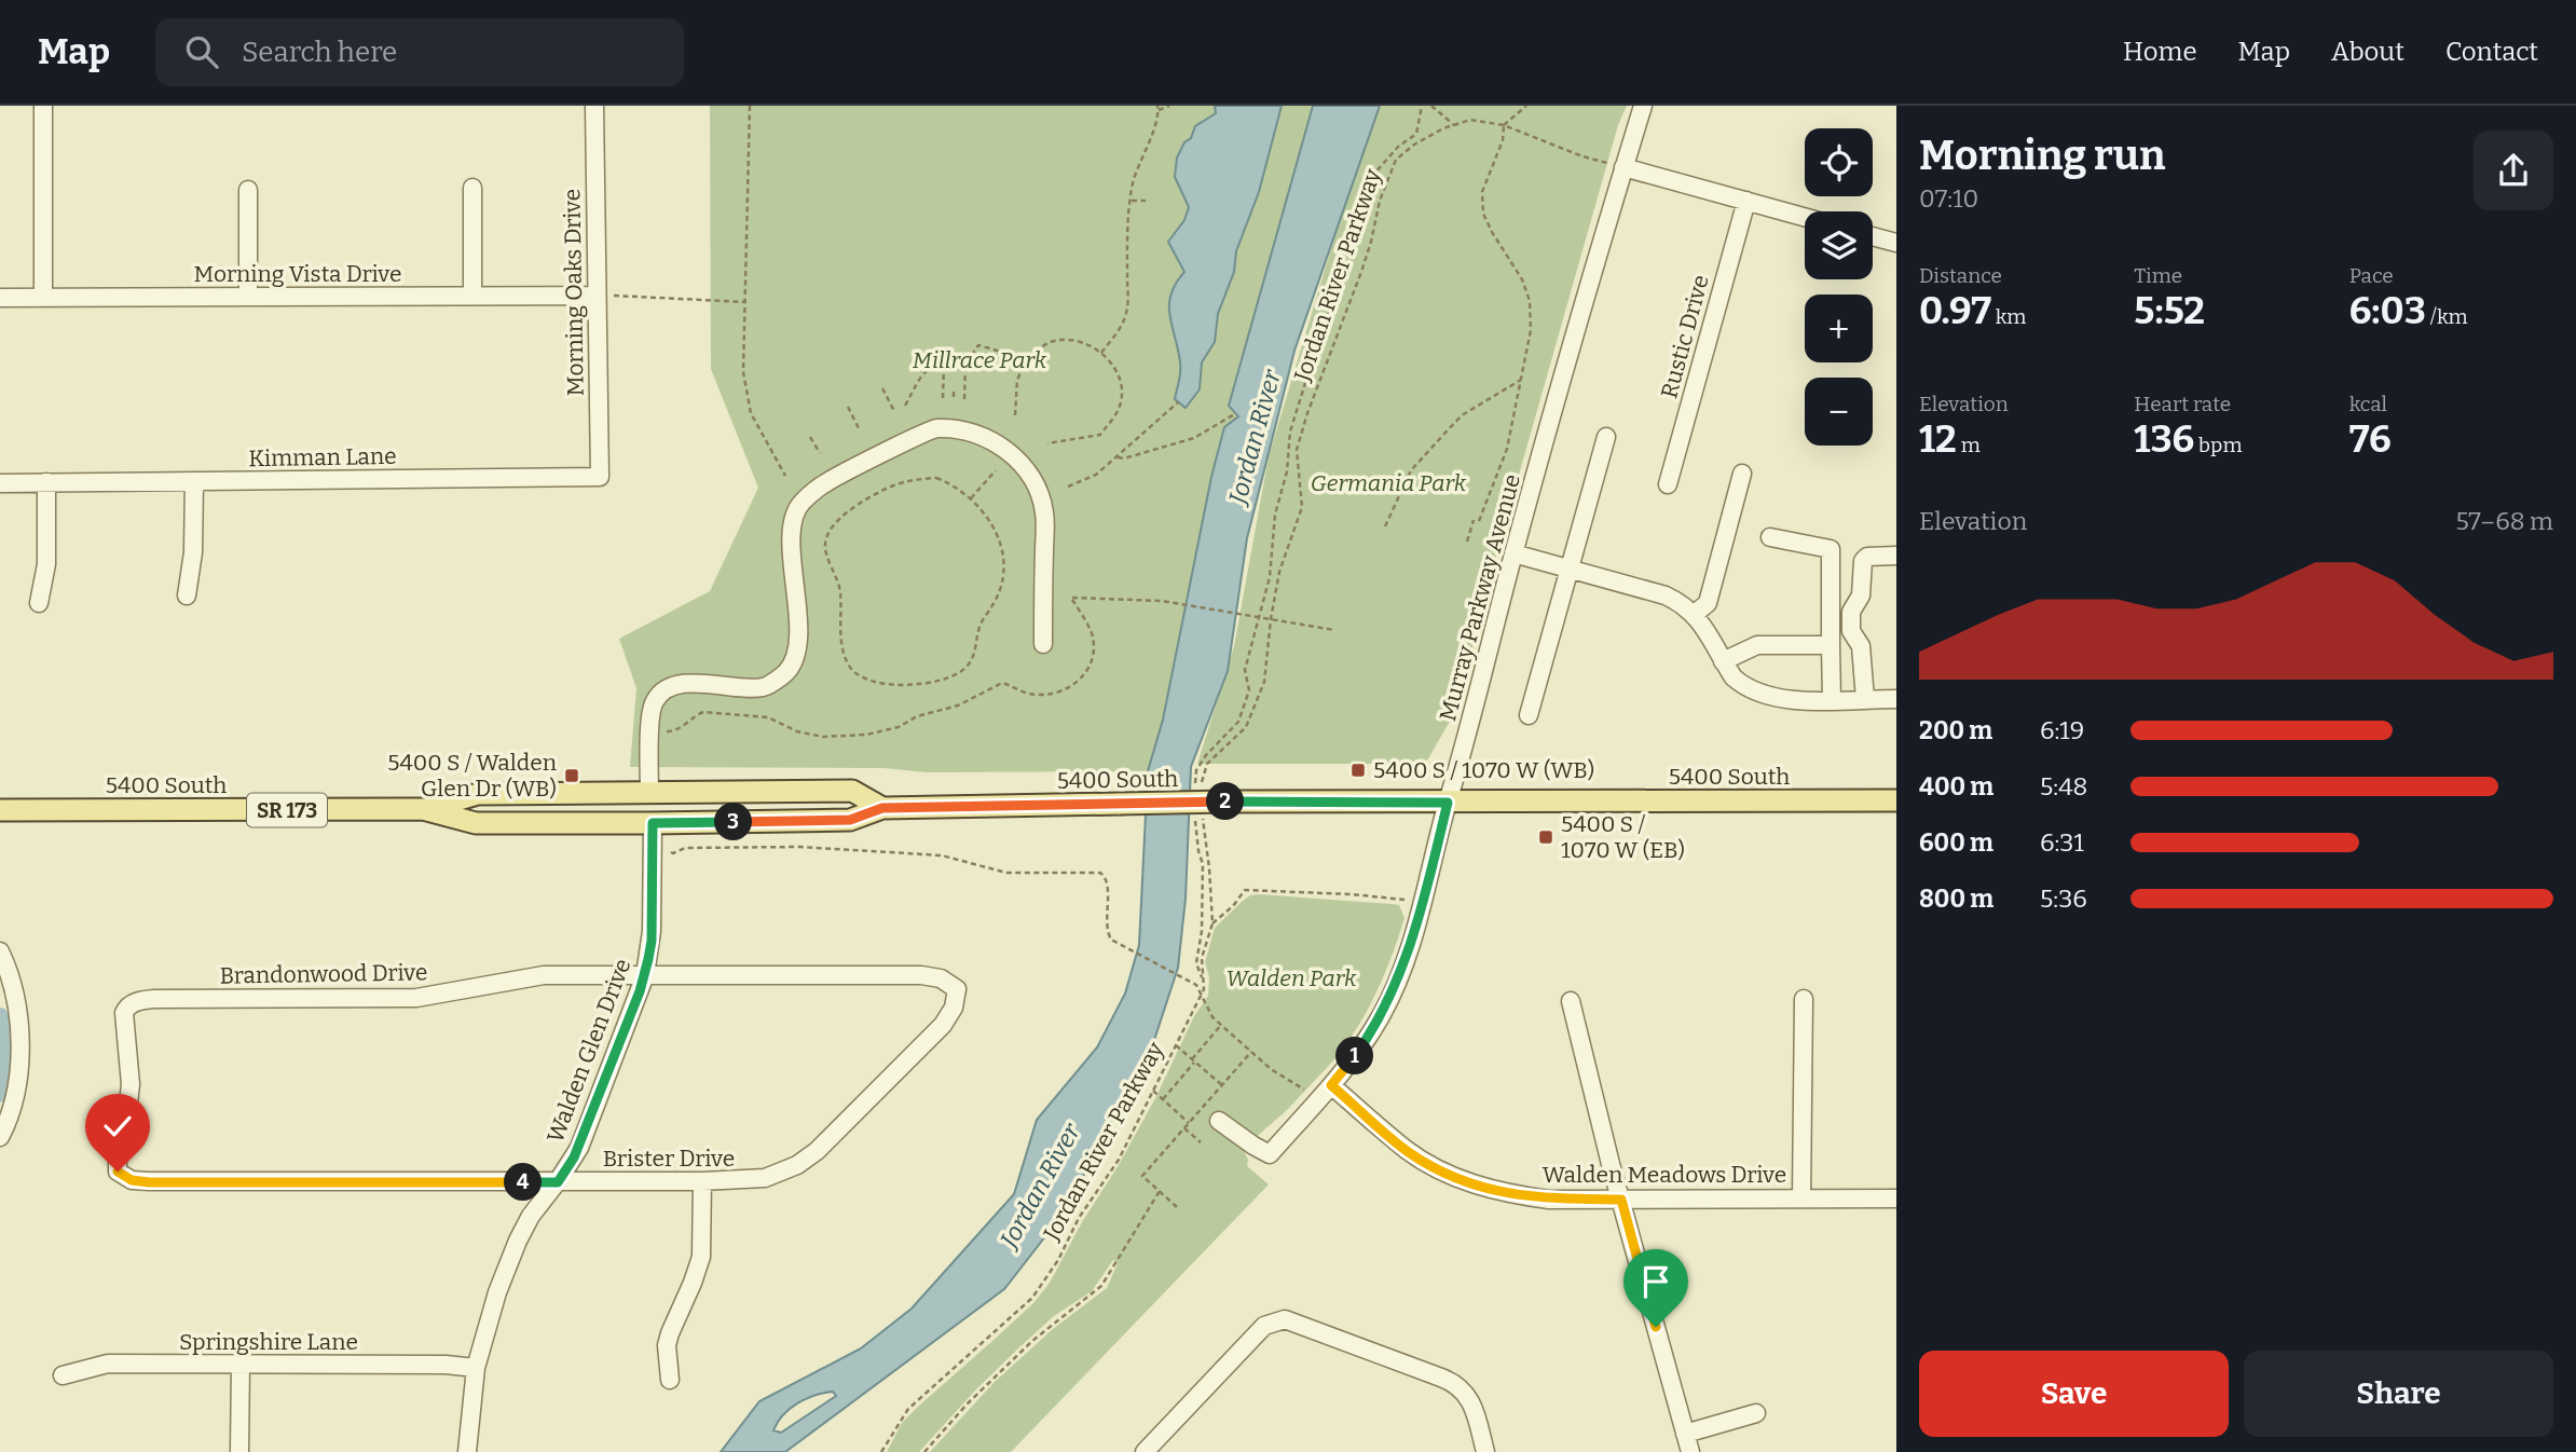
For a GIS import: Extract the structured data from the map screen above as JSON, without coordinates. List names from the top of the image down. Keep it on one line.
{"streets":{"main road":["5400 South","SR 173"],"street":["Morning Vista Drive","Morning Oaks Drive","Rustic Drive","Kimman Lane","Murray Parkway Avenue","Brandonwood Drive","Walden Glen Drive","Brister Drive","Walden Meadows Drive","Springshire Lane"],"path":["Jordan River Parkway"]},"crossings":[["Morning Vista Drive","Morning Oaks Drive"],["Jordan River Parkway","Murray Parkway Avenue"],["Morning Oaks Drive","Kimman Lane"],["Murray Parkway Avenue","5400 South"],["Murray Parkway Avenue","Walden Meadows Drive"],["5400 South","Walden Glen Drive"],["Brandonwood Drive","Walden Glen Drive"],["Brandonwood Drive","Brister Drive"],["Walden Glen Drive","Brister Drive"],["Walden Glen Drive","Springshire Lane"]],"water":["Jordan River"],"parks":["Millrace Park","Germania Park","Walden Park"],"places":{"transit":["5400 S / 1070 W (WB)","5400 S / Walden Glen Dr (WB)","5400 S / 1070 W (EB)"]},"page":{"header":"Map","search":"Search here","nav":["Home","Map","About","Contact"],"heading":["Morning run","07:10"],"map_buttons":["+","−"],"stats":[["Distance","0.97 km"],["Time","5:52"],["Pace","6:03 /km"],["Elevation","12 m"],["Heart rate","136 bpm"],["kcal","76"]],"chart":["Elevation","57–68 m"],"list":[{"name":"200 m","note":"6:19"},{"name":"400 m","note":"5:48"},{"name":"600 m","note":"6:31"},{"name":"800 m","note":"5:36"}],"pins":["2","3","1","4"],"buttons":["Save","Share"]}}
